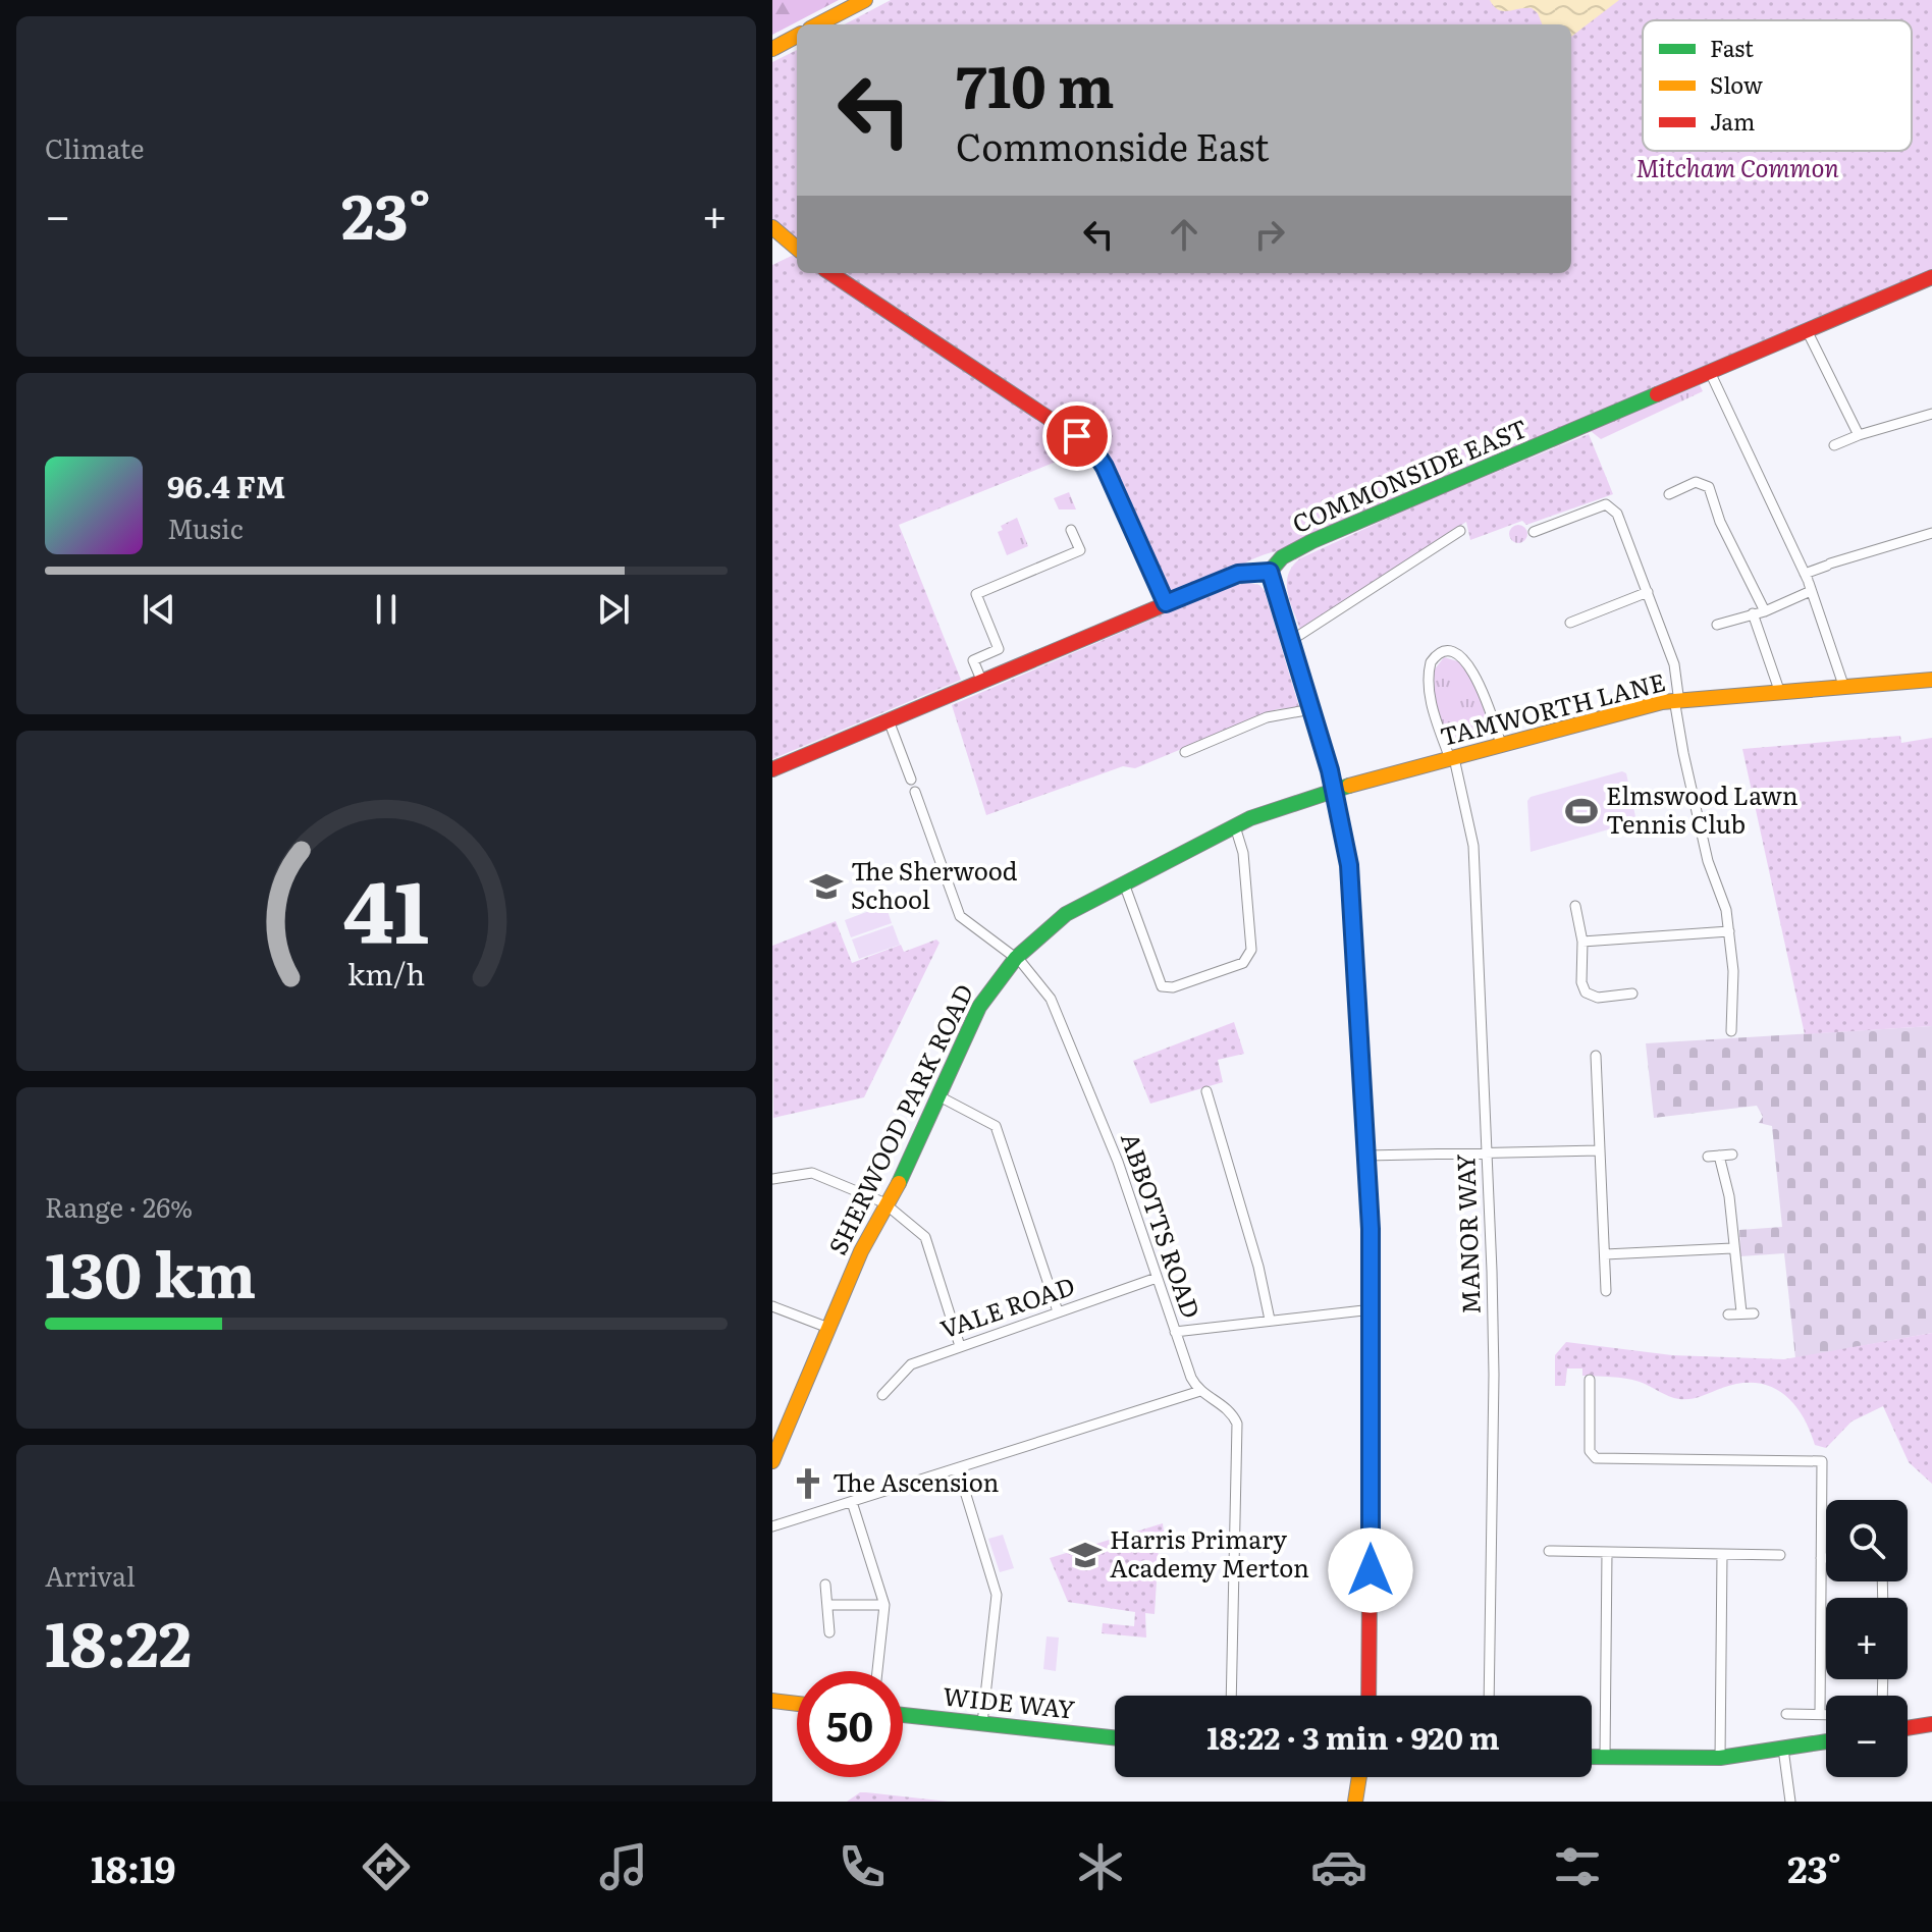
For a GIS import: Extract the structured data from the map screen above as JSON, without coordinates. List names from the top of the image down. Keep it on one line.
{"streets":{"street":["COMMONSIDE EAST","TAMWORTH LANE","SHERWOOD PARK ROAD","ABBOTTS ROAD","MANOR WAY","VALE ROAD","WIDE WAY"]},"crossings":[["TAMWORTH LANE","SHERWOOD PARK ROAD"],["TAMWORTH LANE","MANOR WAY"],["SHERWOOD PARK ROAD","ABBOTTS ROAD"],["ABBOTTS ROAD","VALE ROAD"]],"parks":["Mitcham Common"],"places":{"sports":["Elmswood Lawn Tennis Club"],"school or university":["The Sherwood School","Harris Primary Academy Merton"],"church":["The Ascension"]},"legend":["Fast","Slow","Jam"],"page":{"tile":["Climate",["Range · 26%","130 km"],["Arrival","18:22"]],"turn":["710 m","Commonside East"],"heat":["−","23°","+"],"song":["96.4 FM","Music"],"map_buttons":["+","−"],"limit":"50","trip":"18:22 · 3 min · 920 m","tabs":["18:19","23°"],"gauge":["41","km/h"]}}
